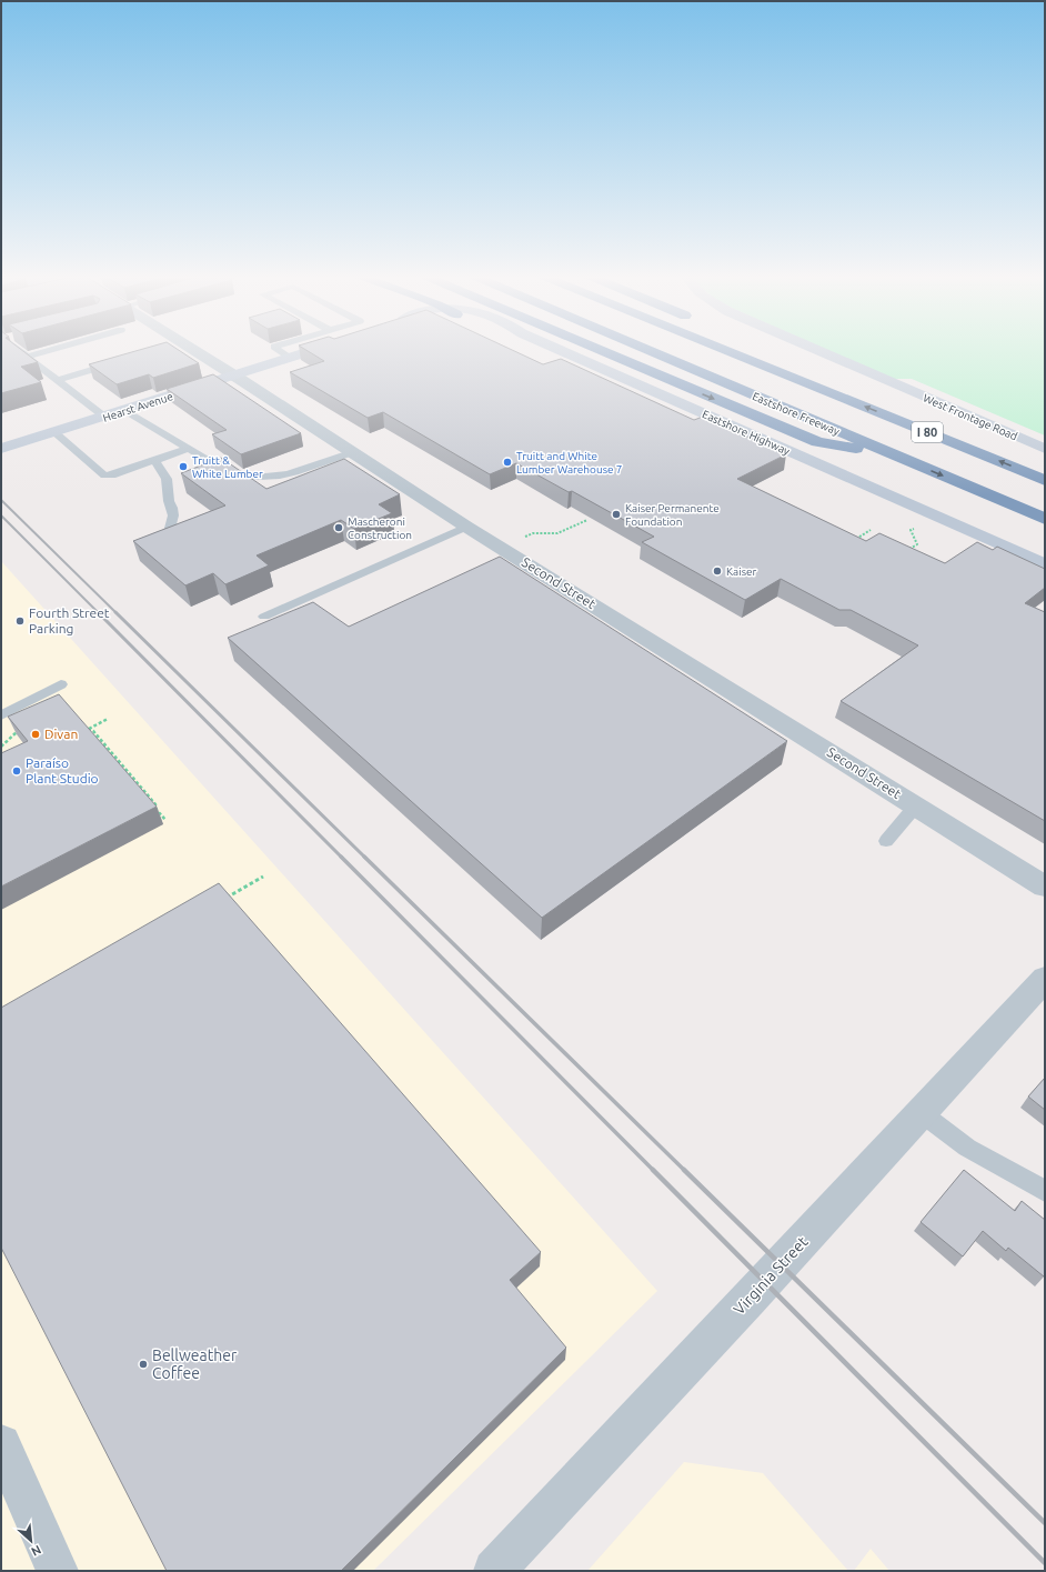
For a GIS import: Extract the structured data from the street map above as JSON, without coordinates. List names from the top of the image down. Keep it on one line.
{"streets":{"highway":["Eastshore Freeway","I 80"],"street":["Hearst Avenue","West Frontage Road","Eastshore Highway","Second Street","Virginia Street"]},"crossings":[["Hearst Avenue","Second Street"]],"places":["Truitt and White Lumber Warehouse 7","Truitt & White Lumber","Kaiser Permanente Foundation","Mascheroni Construction","Kaiser","Fourth Street Parking","Divan","Paraíso Plant Studio","Bellweather Coffee"],"north":"bottom right"}
